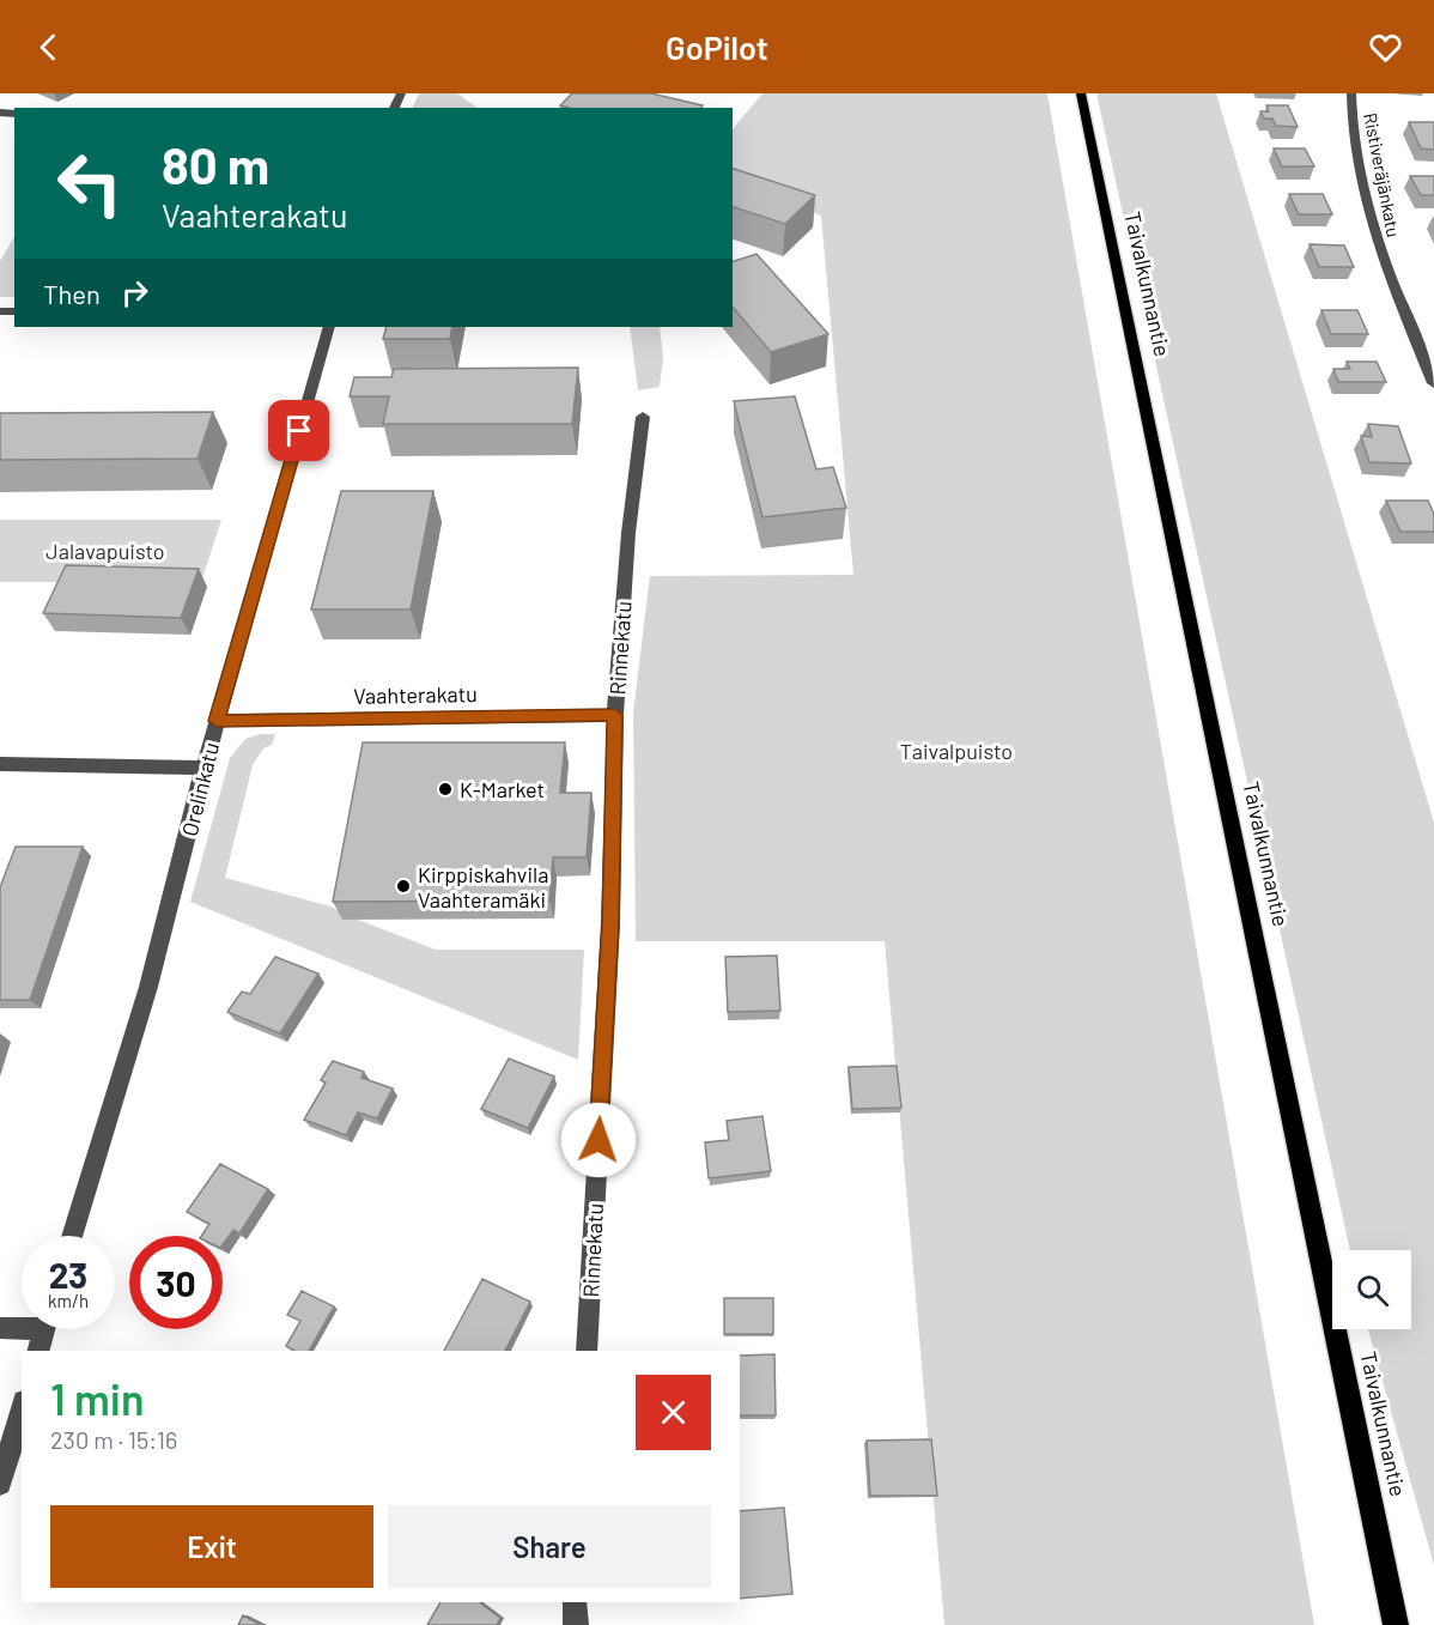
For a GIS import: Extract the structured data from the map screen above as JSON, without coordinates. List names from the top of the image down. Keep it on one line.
{"streets":{"main road":["Taivalkunnantie"],"street":["Ristiveräjänkatu","Rinnekatu","Vaahterakatu","Orelinkatu"]},"crossings":[["Rinnekatu","Vaahterakatu"],["Vaahterakatu","Orelinkatu"]],"parks":["Jalavapuisto","Taivalpuisto"],"places":["K-Market","Kirppiskahvila Vaahteramäki"],"page":{"header":"GoPilot","turn":["80 m","Vaahterakatu"],"then":"Then","speed":"23 km/h","limit":"30","heading":["1 min","230 m · 15:16"],"buttons":["Exit","Share"]}}
